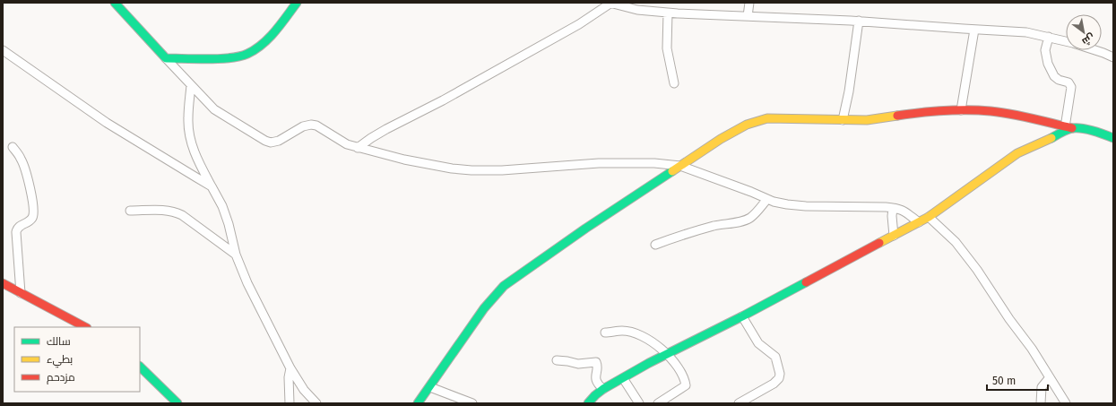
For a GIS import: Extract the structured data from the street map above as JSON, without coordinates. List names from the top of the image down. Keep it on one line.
{"legend":["سالك","بطيء","مزدحم"],"scale_bar":"50 m","north":"bottom right"}
